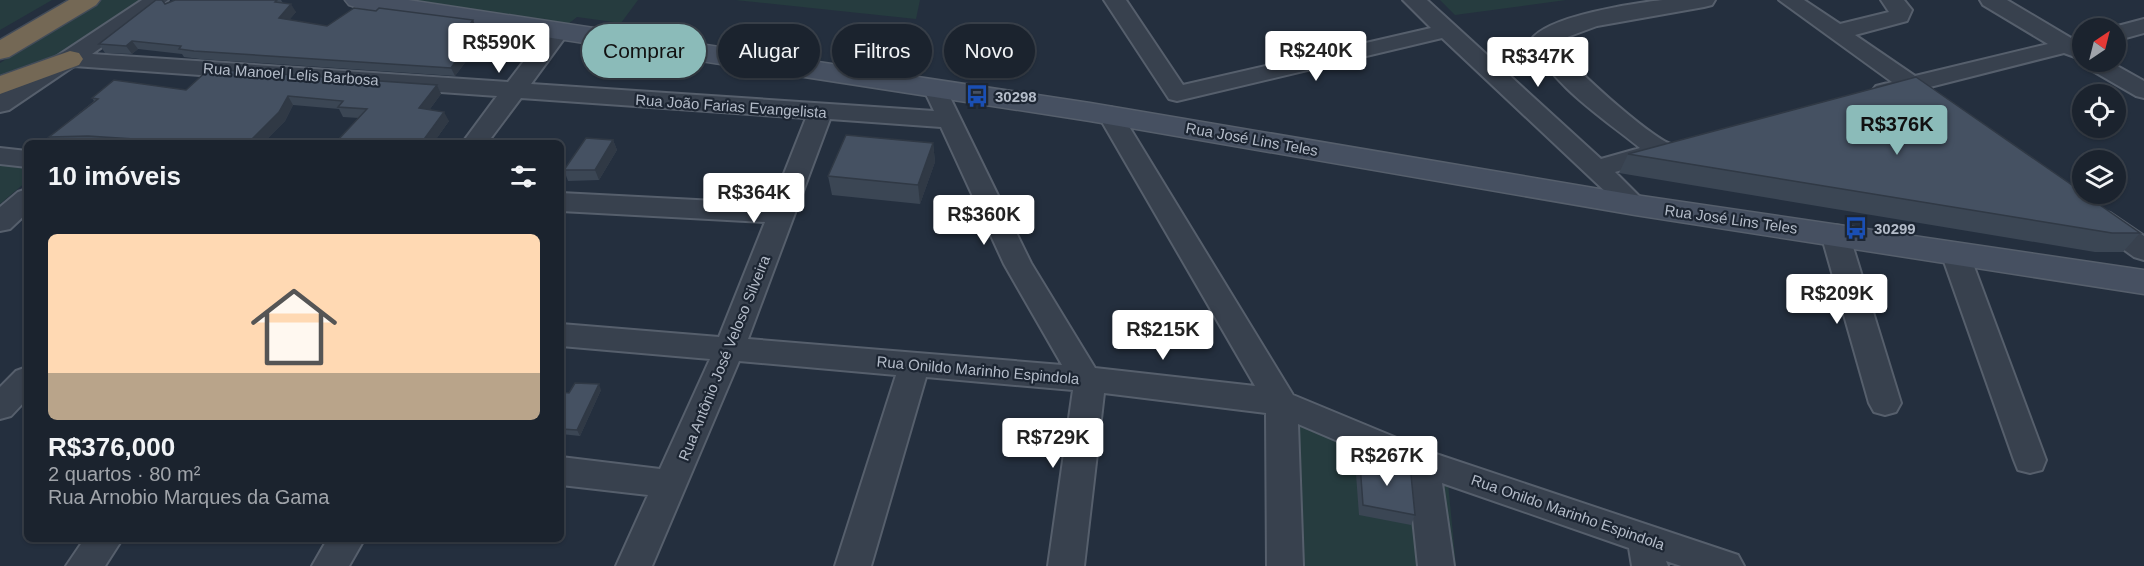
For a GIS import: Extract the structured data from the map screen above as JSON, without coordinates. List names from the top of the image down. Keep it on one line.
{"streets":{"street":["Rua Manoel Lelis Barbosa","Rua João Farias Evangelista","Rua José Lins Teles","Rua Antônio José Veloso Silveira","Rua Onildo Marinho Espindola"]},"crossings":[["Rua Manoel Lelis Barbosa","Rua João Farias Evangelista"],["Rua João Farias Evangelista","Rua Antônio José Veloso Silveira"],["Rua Antônio José Veloso Silveira","Rua Onildo Marinho Espindola"]],"places":{"bus stop":["30298","30299"]},"north":"top right","page":{"price":["R$590K","R$240K","R$347K","R$376K","R$364K","R$360K","R$209K","R$215K","R$729K","R$267K"],"chip":["Comprar","Alugar","Filtros","Novo"],"heading":"10 imóveis","list":[{"name":"R$376,000","note":"2 quartos · 80 m² · Rua Arnobio Marques da Gama"}]}}
